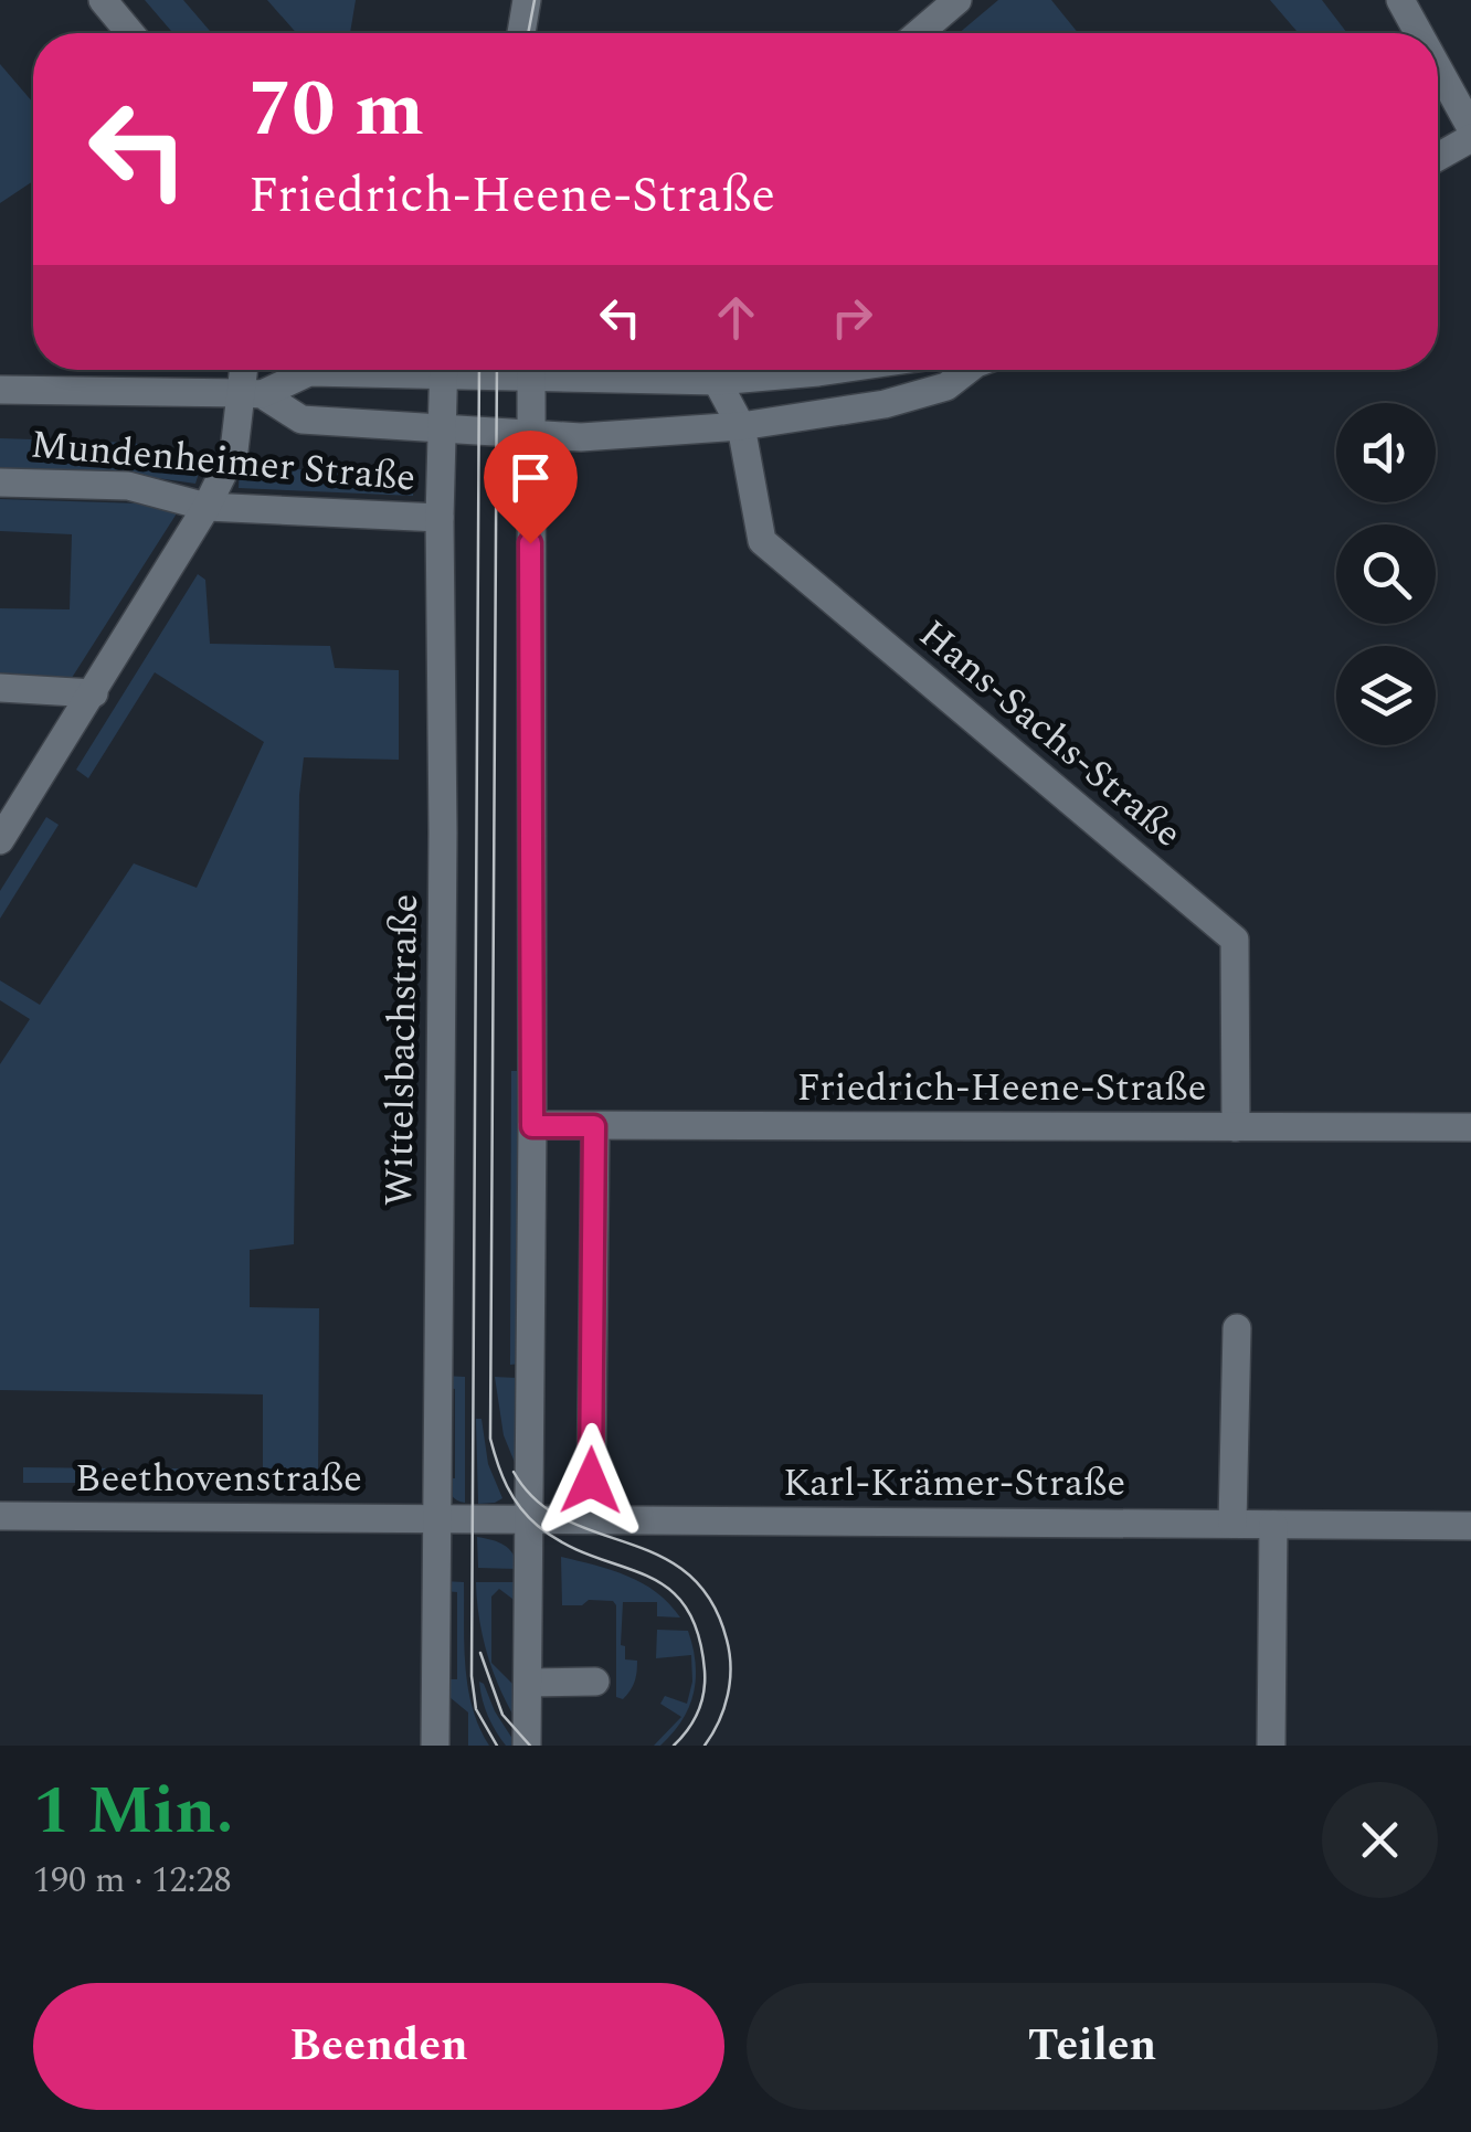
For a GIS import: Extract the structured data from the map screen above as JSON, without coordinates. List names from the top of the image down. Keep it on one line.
{"streets":{"street":["Mundenheimer Straße","Hans-Sachs-Straße","Wittelsbachstraße","Friedrich-Heene-Straße","Beethovenstraße","Karl-Krämer-Straße"]},"crossings":[["Mundenheimer Straße","Hans-Sachs-Straße"],["Mundenheimer Straße","Wittelsbachstraße"],["Hans-Sachs-Straße","Friedrich-Heene-Straße"],["Wittelsbachstraße","Beethovenstraße"],["Wittelsbachstraße","Karl-Krämer-Straße"],["Beethovenstraße","Karl-Krämer-Straße"]],"page":{"turn":["70 m","Friedrich-Heene-Straße"],"heading":["1 Min.","190 m · 12:28"],"buttons":["Beenden","Teilen"]}}
